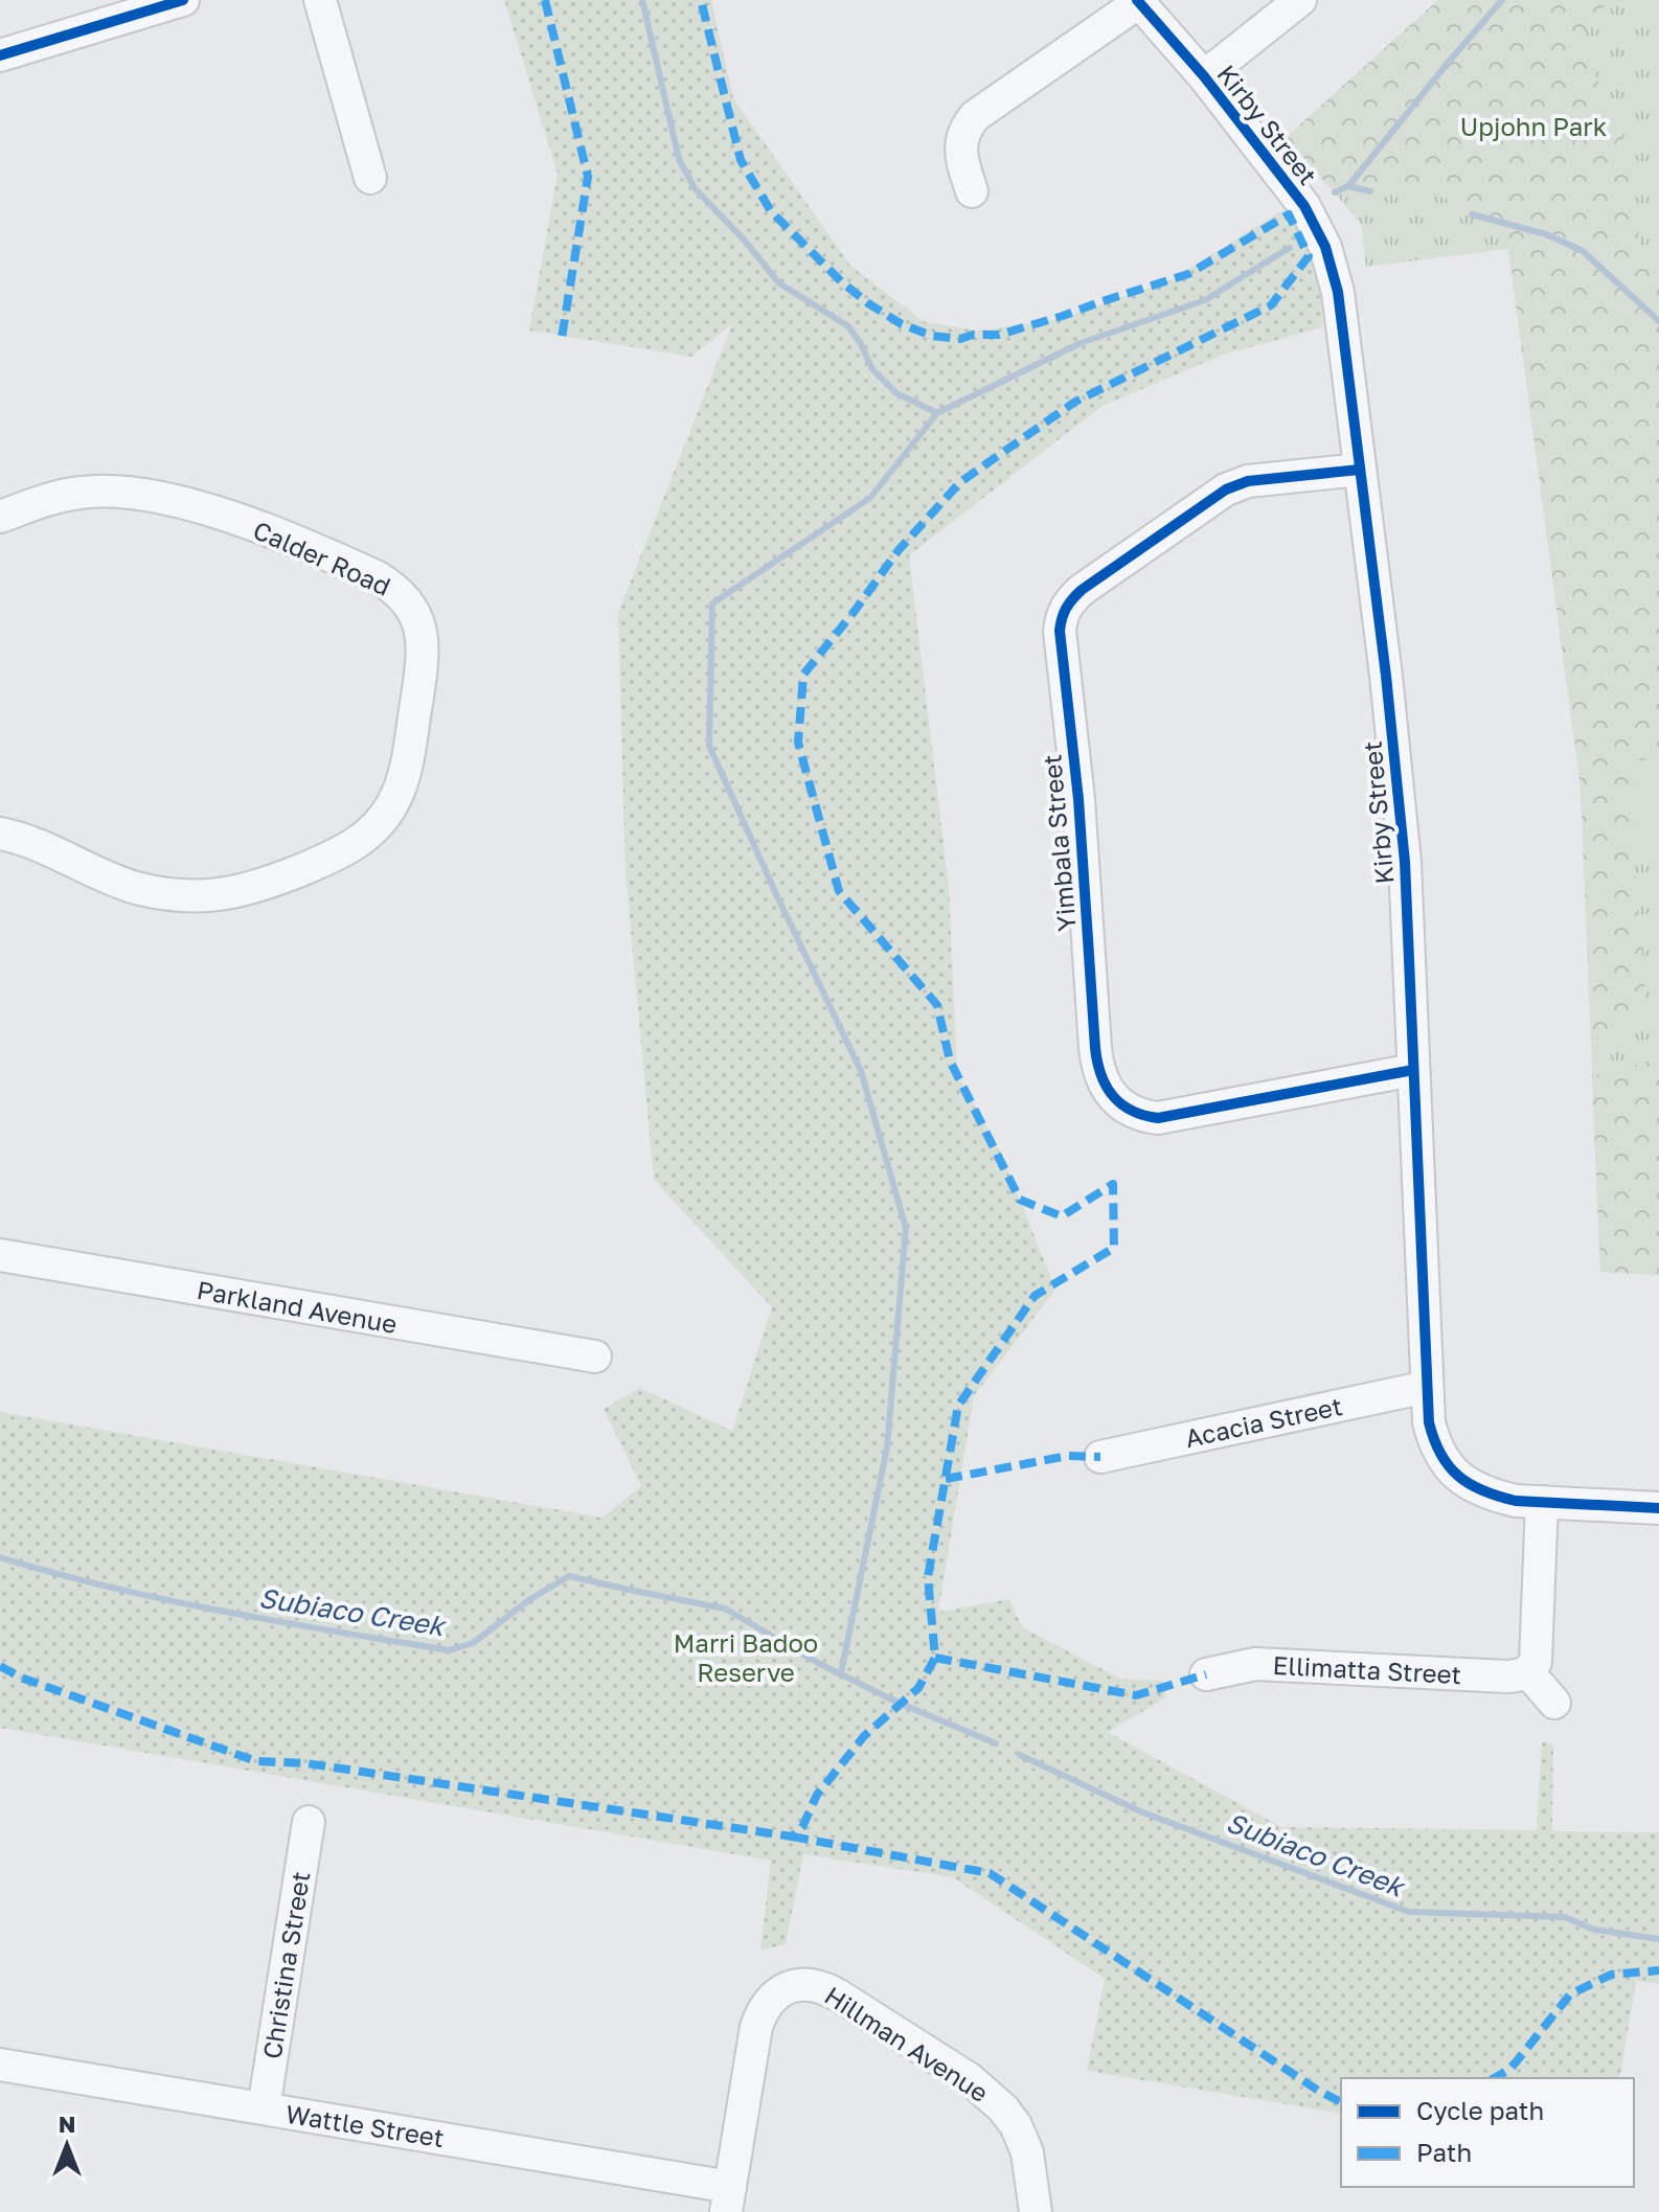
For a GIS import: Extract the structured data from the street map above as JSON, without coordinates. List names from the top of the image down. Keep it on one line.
{"streets":{"street":["Kirby Street","Calder Road","Yimbala Street","Parkland Avenue","Acacia Street","Ellimatta Street","Christina Street","Hillman Avenue","Wattle Street"]},"crossings":[["Kirby Street","Yimbala Street"],["Kirby Street","Acacia Street"],["Christina Street","Wattle Street"],["Hillman Avenue","Wattle Street"]],"water":["Subiaco Creek"],"parks":["Upjohn Park","Marri Badoo Reserve"],"legend":["Cycle path","Path"],"north":"top"}
